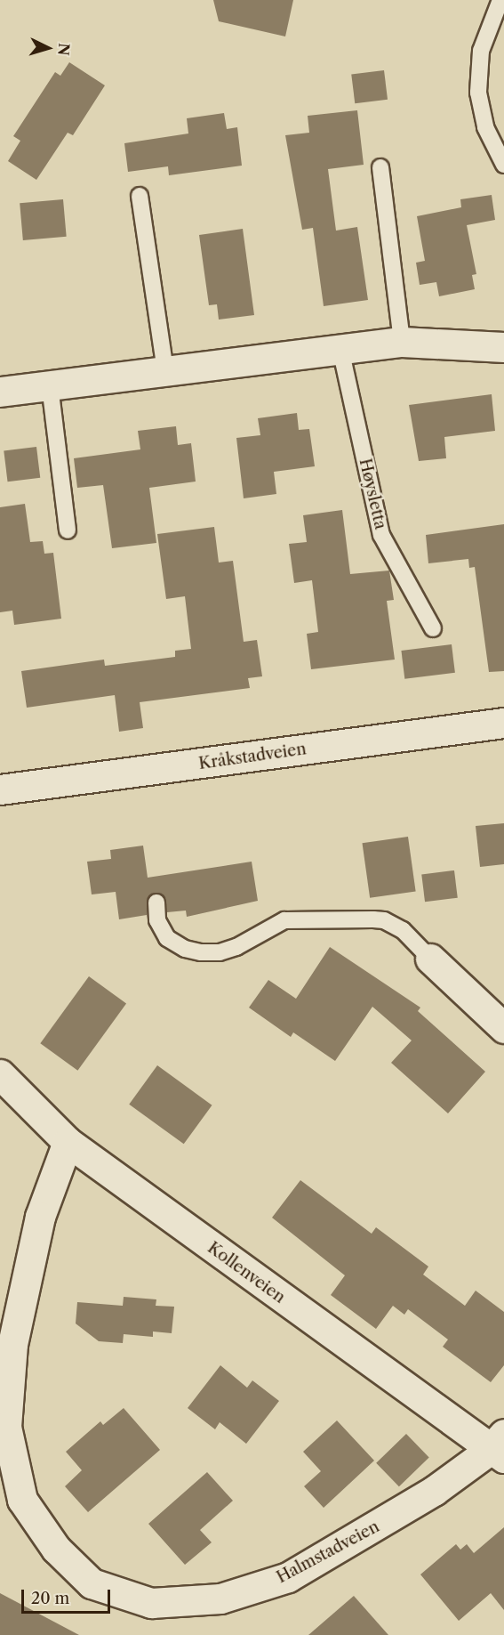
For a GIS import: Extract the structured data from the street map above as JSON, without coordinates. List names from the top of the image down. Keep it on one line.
{"streets":{"street":["Kråkstadveien","Kollenveien","Halmstadveien"],"lane":["Høysletta"]},"crossings":[["Kollenveien","Halmstadveien"]],"scale_bar":"20 m","north":"right"}
